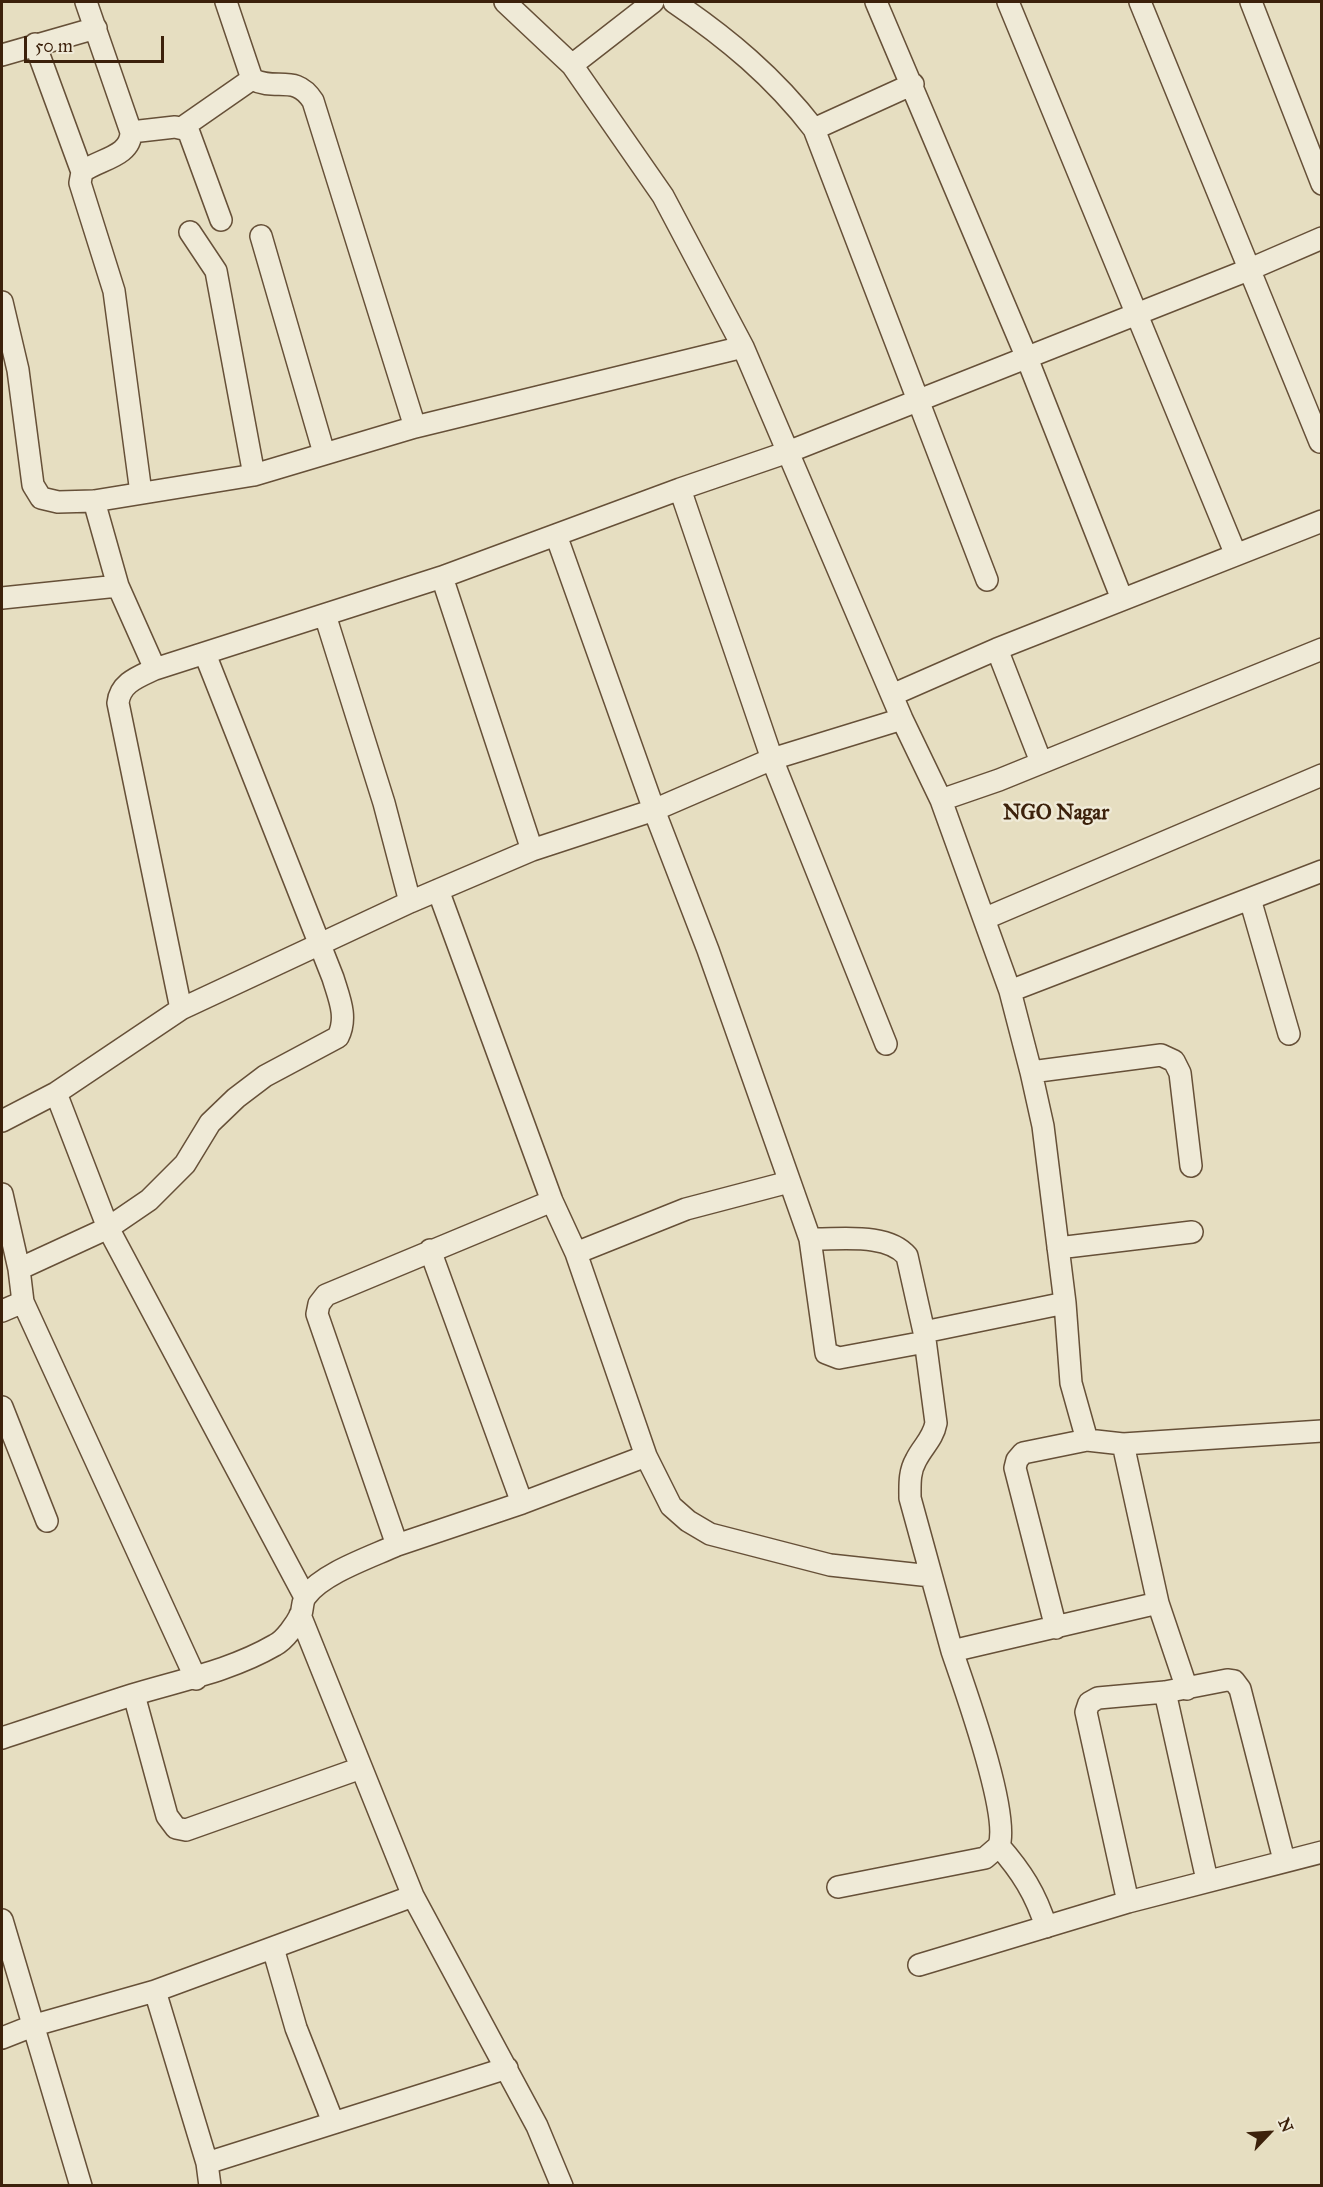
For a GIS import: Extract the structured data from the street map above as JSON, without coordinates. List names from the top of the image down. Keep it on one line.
{"districts":["NGO Nagar"],"scale_bar":"50 m","north":"top right"}
